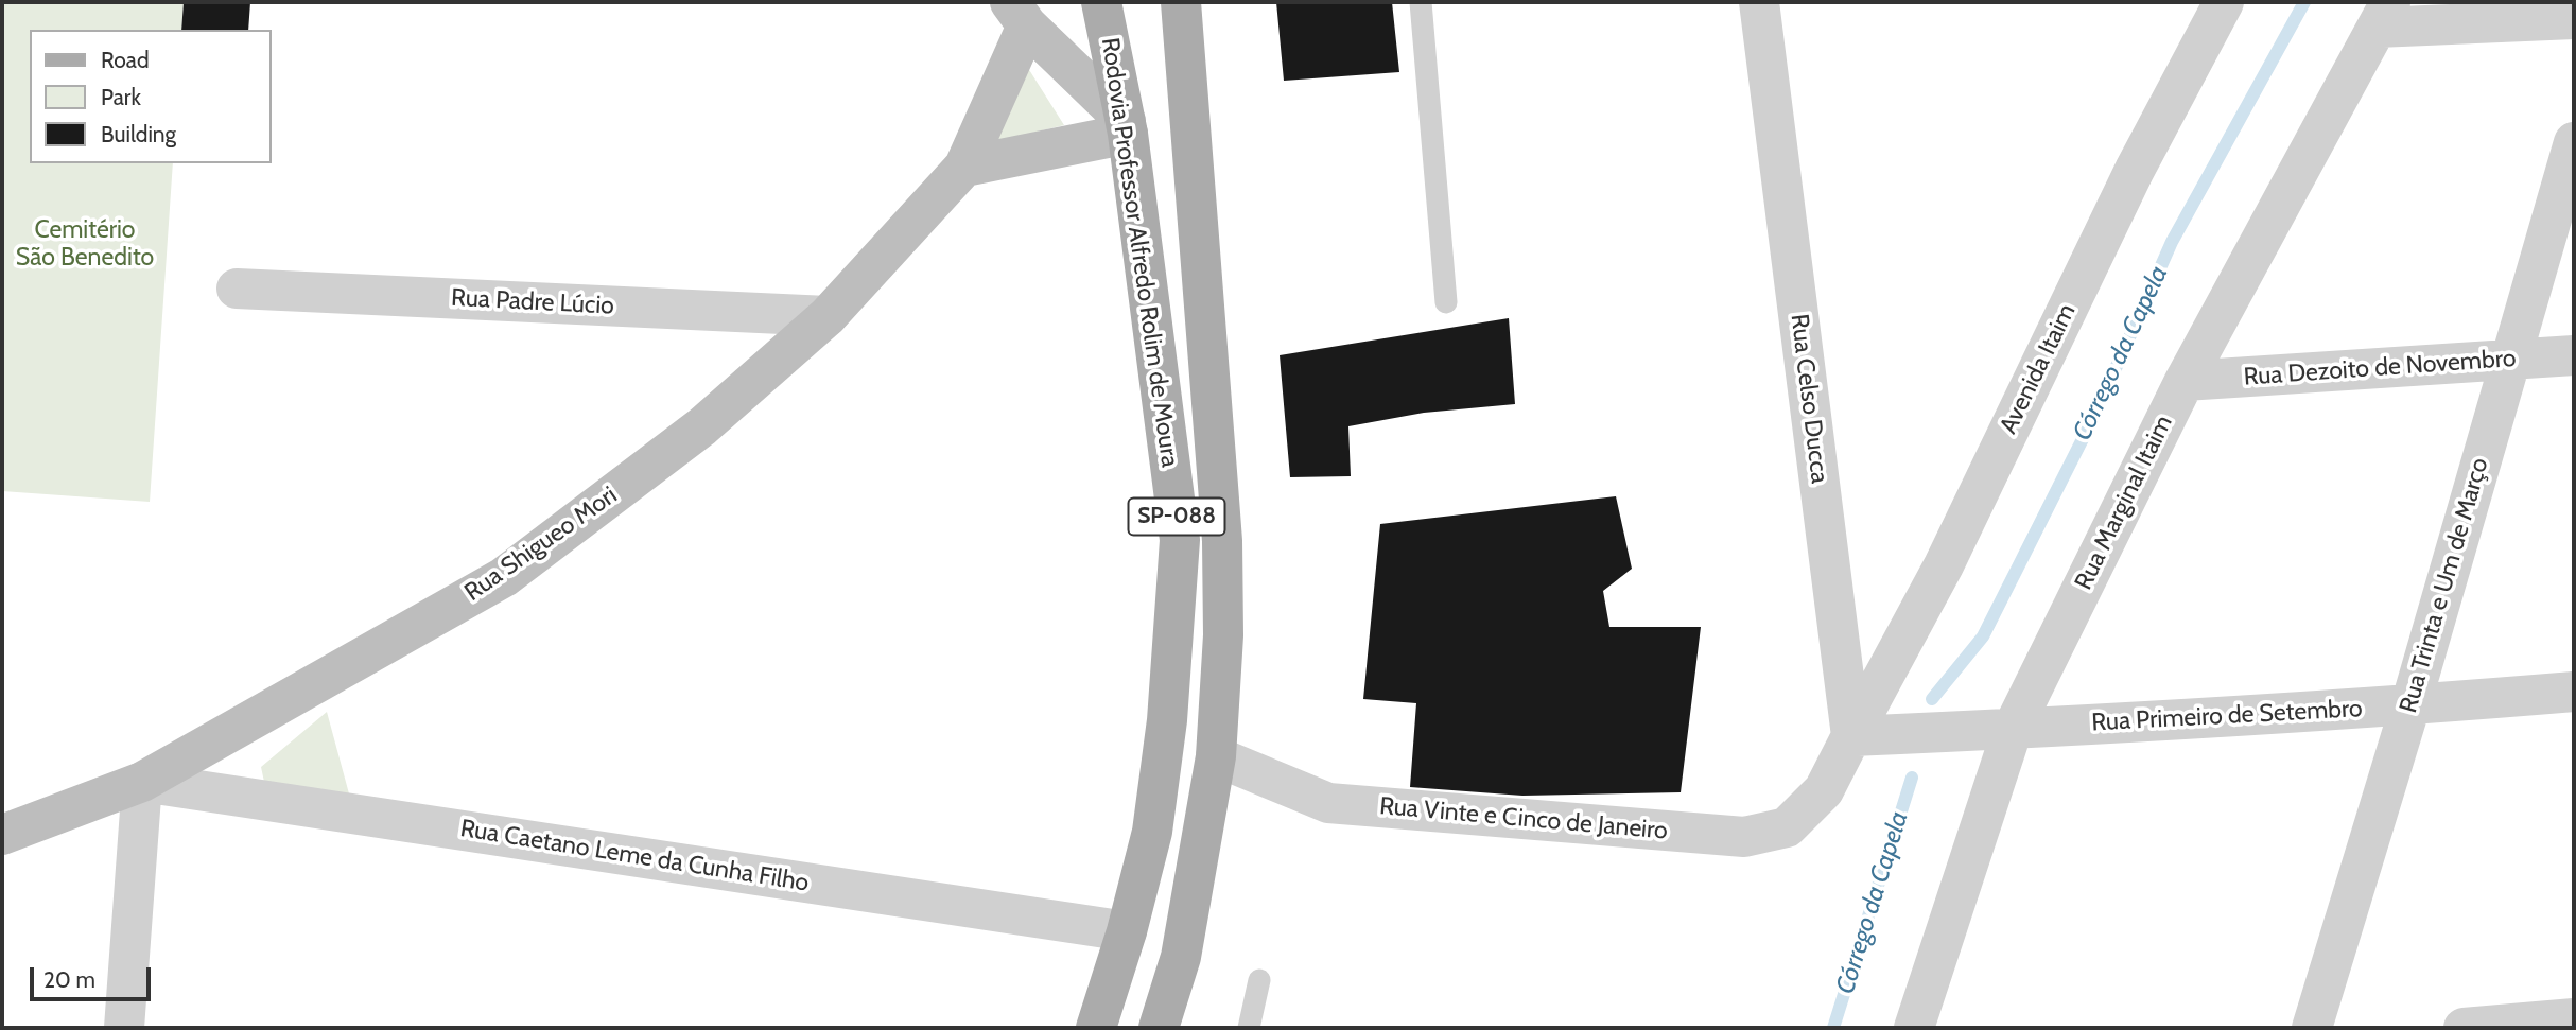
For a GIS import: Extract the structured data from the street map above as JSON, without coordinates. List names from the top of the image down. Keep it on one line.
{"streets":{"main road":["Rodovia Professor Alfredo Rolim de Moura","SP-088"],"street":["Rua Padre Lúcio","Rua Dezoito de Novembro","Avenida Itaim","Rua Celso Ducca","Rua Marginal Itaim","Rua Shigueo Mori","Rua Trinta e Um de Março","Rua Primeiro de Setembro","Rua Vinte e Cinco de Janeiro","Rua Caetano Leme da Cunha Filho"]},"crossings":[["Rodovia Professor Alfredo Rolim de Moura","Rua Vinte e Cinco de Janeiro"],["Rodovia Professor Alfredo Rolim de Moura","Rua Caetano Leme da Cunha Filho"],["Rua Padre Lúcio","Rua Shigueo Mori"],["Rua Dezoito de Novembro","Rua Marginal Itaim"],["Rua Dezoito de Novembro","Rua Trinta e Um de Março"],["Avenida Itaim","Rua Celso Ducca"],["Avenida Itaim","Rua Primeiro de Setembro"],["Avenida Itaim","Rua Vinte e Cinco de Janeiro"],["Rua Celso Ducca","Rua Primeiro de Setembro"],["Rua Celso Ducca","Rua Vinte e Cinco de Janeiro"],["Rua Marginal Itaim","Rua Primeiro de Setembro"],["Rua Shigueo Mori","Rua Caetano Leme da Cunha Filho"],["Rua Trinta e Um de Março","Rua Primeiro de Setembro"],["Rua Primeiro de Setembro","Rua Vinte e Cinco de Janeiro"]],"water":["Córrego da Capela"],"parks":["Cemitério São Benedito"],"legend":["Road","Park","Building"],"scale_bar":"20 m"}
